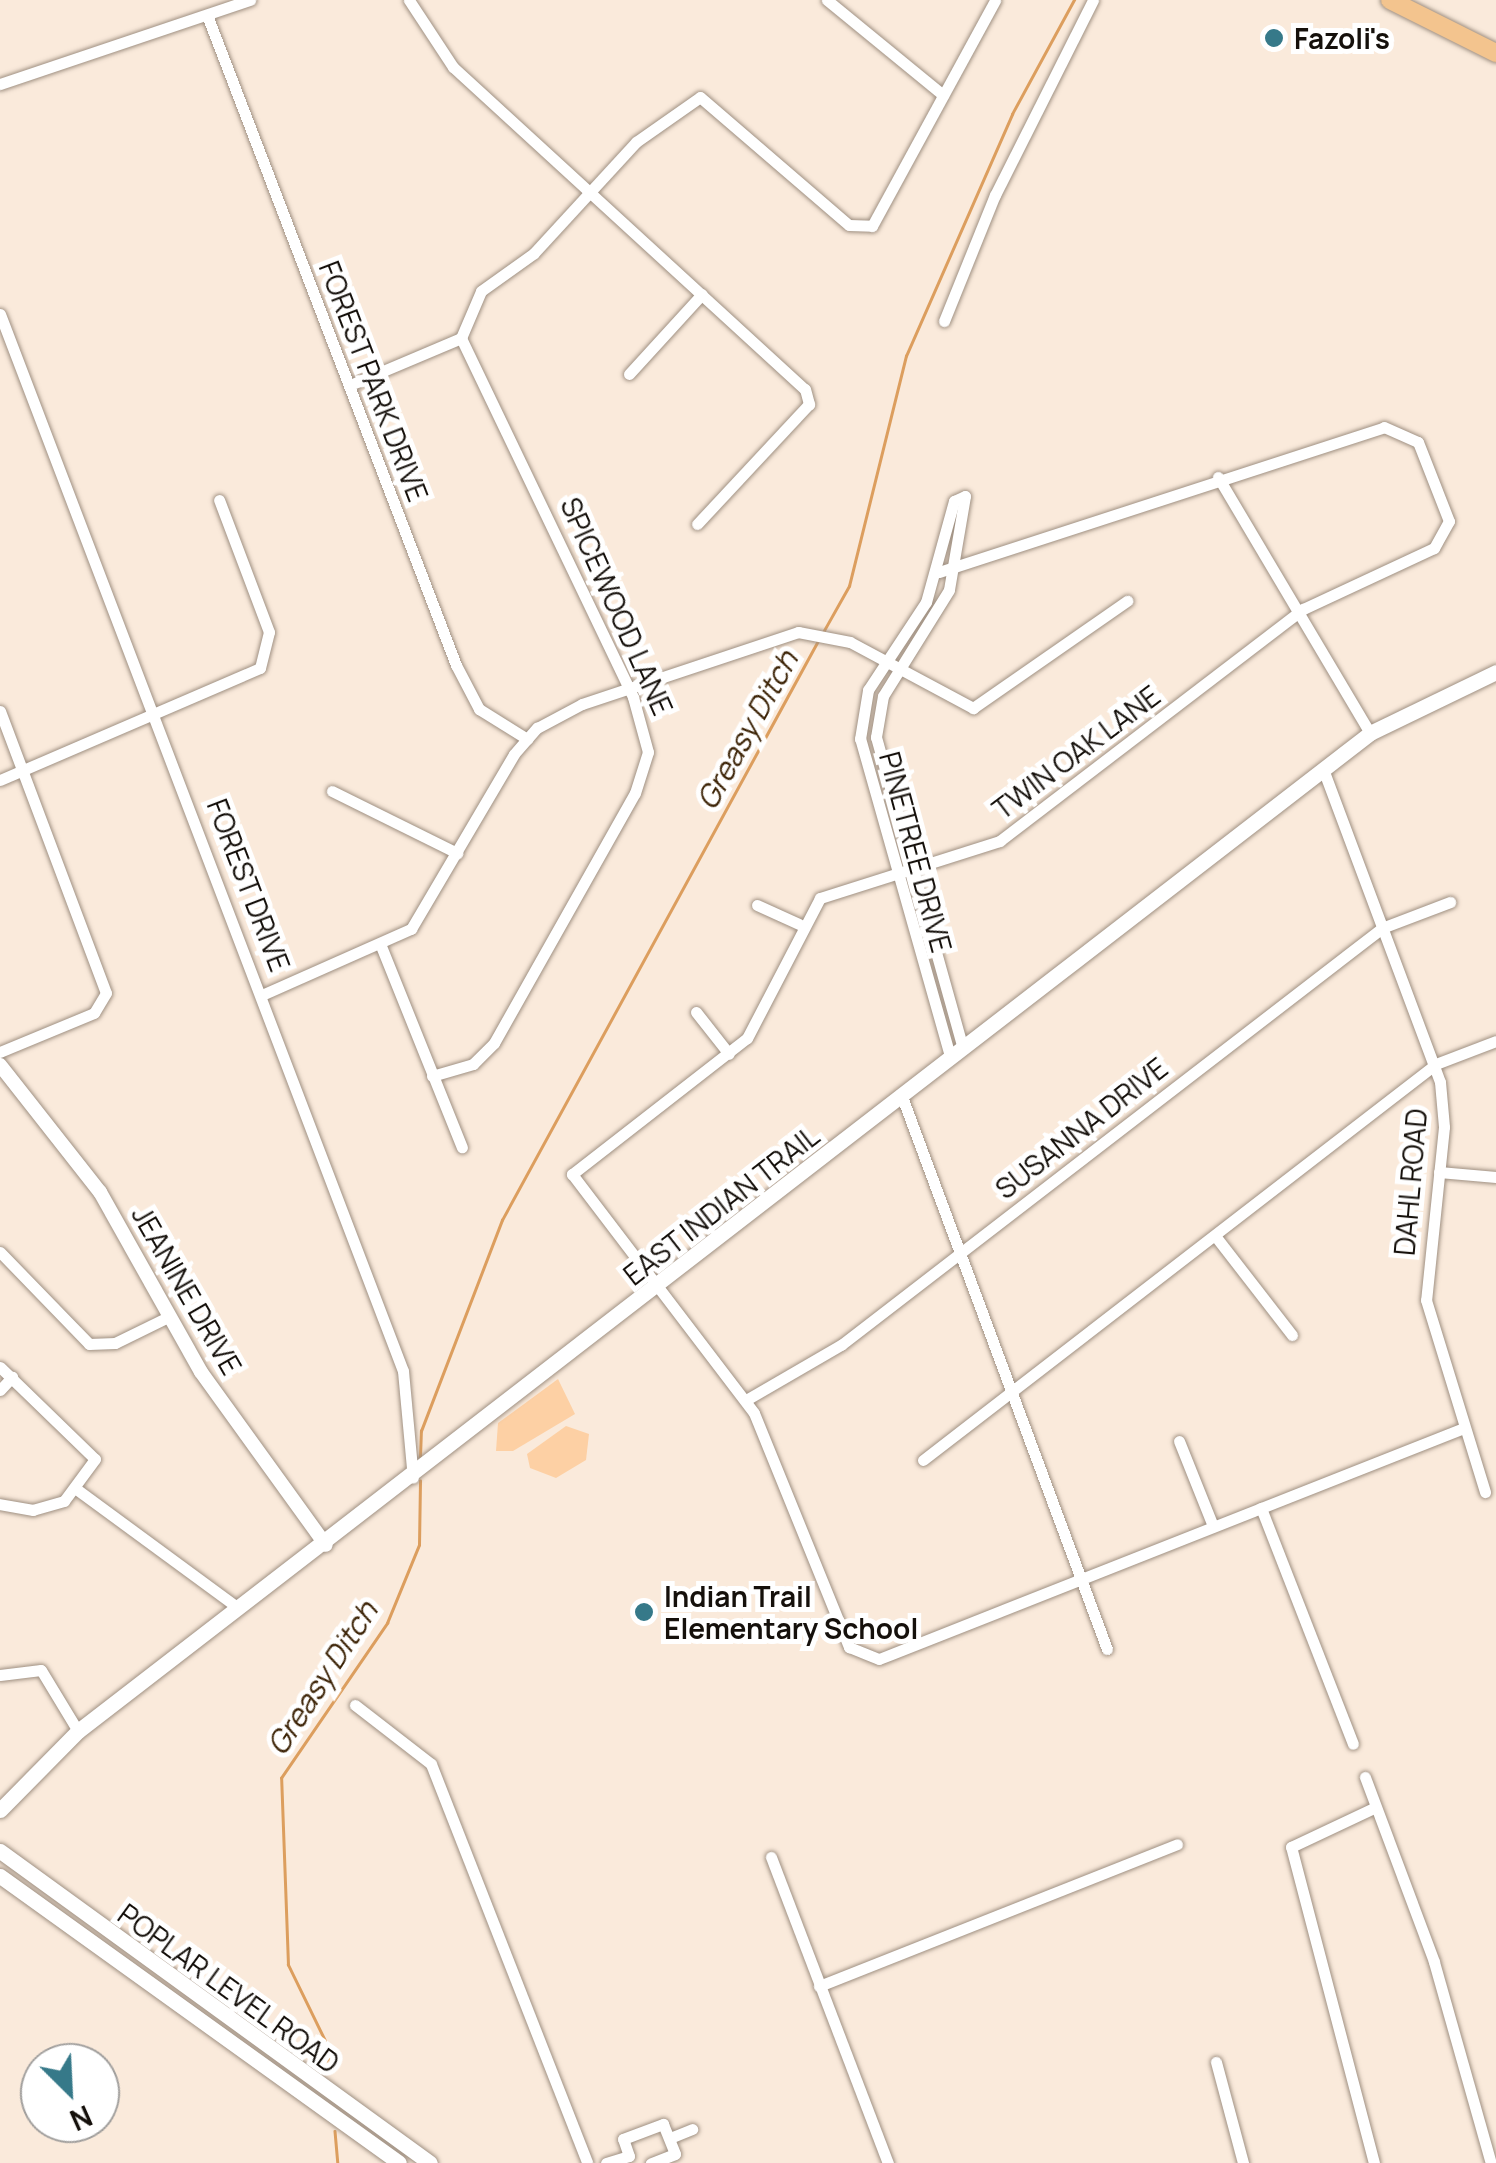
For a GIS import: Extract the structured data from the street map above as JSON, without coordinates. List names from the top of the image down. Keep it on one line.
{"streets":{"main road":["EAST INDIAN TRAIL","POPLAR LEVEL ROAD"],"street":["FOREST PARK DRIVE","SPICEWOOD LANE","TWIN OAK LANE","PINETREE DRIVE","FOREST DRIVE","SUSANNA DRIVE","DAHL ROAD","JEANINE DRIVE"]},"crossings":[["TWIN OAK LANE","PINETREE DRIVE"],["TWIN OAK LANE","EAST INDIAN TRAIL"],["PINETREE DRIVE","EAST INDIAN TRAIL"],["FOREST DRIVE","EAST INDIAN TRAIL"],["SUSANNA DRIVE","DAHL ROAD"],["DAHL ROAD","EAST INDIAN TRAIL"],["EAST INDIAN TRAIL","JEANINE DRIVE"]],"water":["Greasy Ditch"],"places":["Fazoli's","Indian Trail Elementary School"],"north":"bottom right"}
